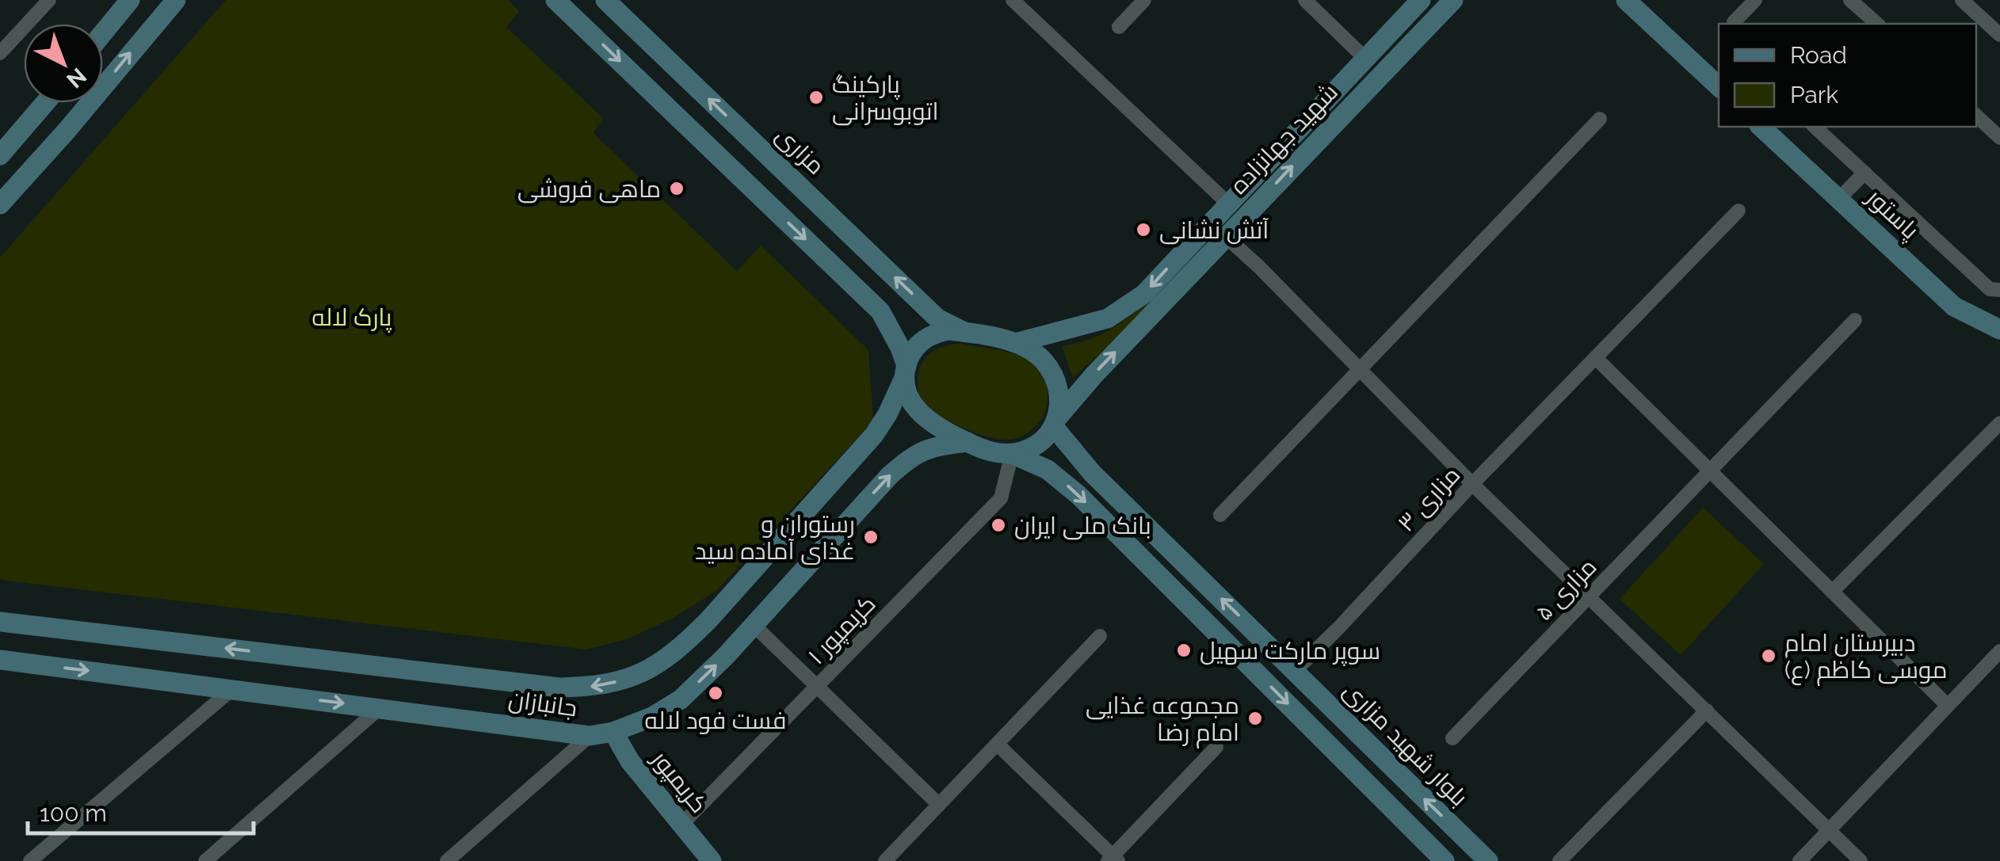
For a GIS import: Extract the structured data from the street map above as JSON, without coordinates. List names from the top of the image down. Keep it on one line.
{"streets":{"main road":["شهید جهانزاده","مزاری","پاستور","جانبازان","بلوار شهید مزاری","کریمپور"],"street":["مزاری ۳","مزاری ۵","کریمپور ۱"]},"crossings":[["شهید جهانزاده","مزاری"],["شهید جهانزاده","کریمپور ۱"],["شهید جهانزاده","جانبازان"],["شهید جهانزاده","بلوار شهید مزاری"],["مزاری","کریمپور ۱"],["مزاری","جانبازان"],["مزاری","بلوار شهید مزاری"],["مزاری ۳","بلوار شهید مزاری"],["کریمپور ۱","جانبازان"],["کریمپور ۱","بلوار شهید مزاری"],["کریمپور ۱","کریمپور"],["جانبازان","بلوار شهید مزاری"],["جانبازان","کریمپور"]],"parks":["پارک لاله"],"places":["پارکینگ اتوبوسرانی","ماهی فروشی","آتش نشانی","بانک ملی ایران","رستوران و غذای آماده سید","سوپر مارکت سهیل","دبیرستان امام موسی کاظم (ع)","فست فود لاله","مجموعه غذایی امام رضا"],"legend":["Road","Park"],"scale_bar":"100 m","north":"bottom right"}
